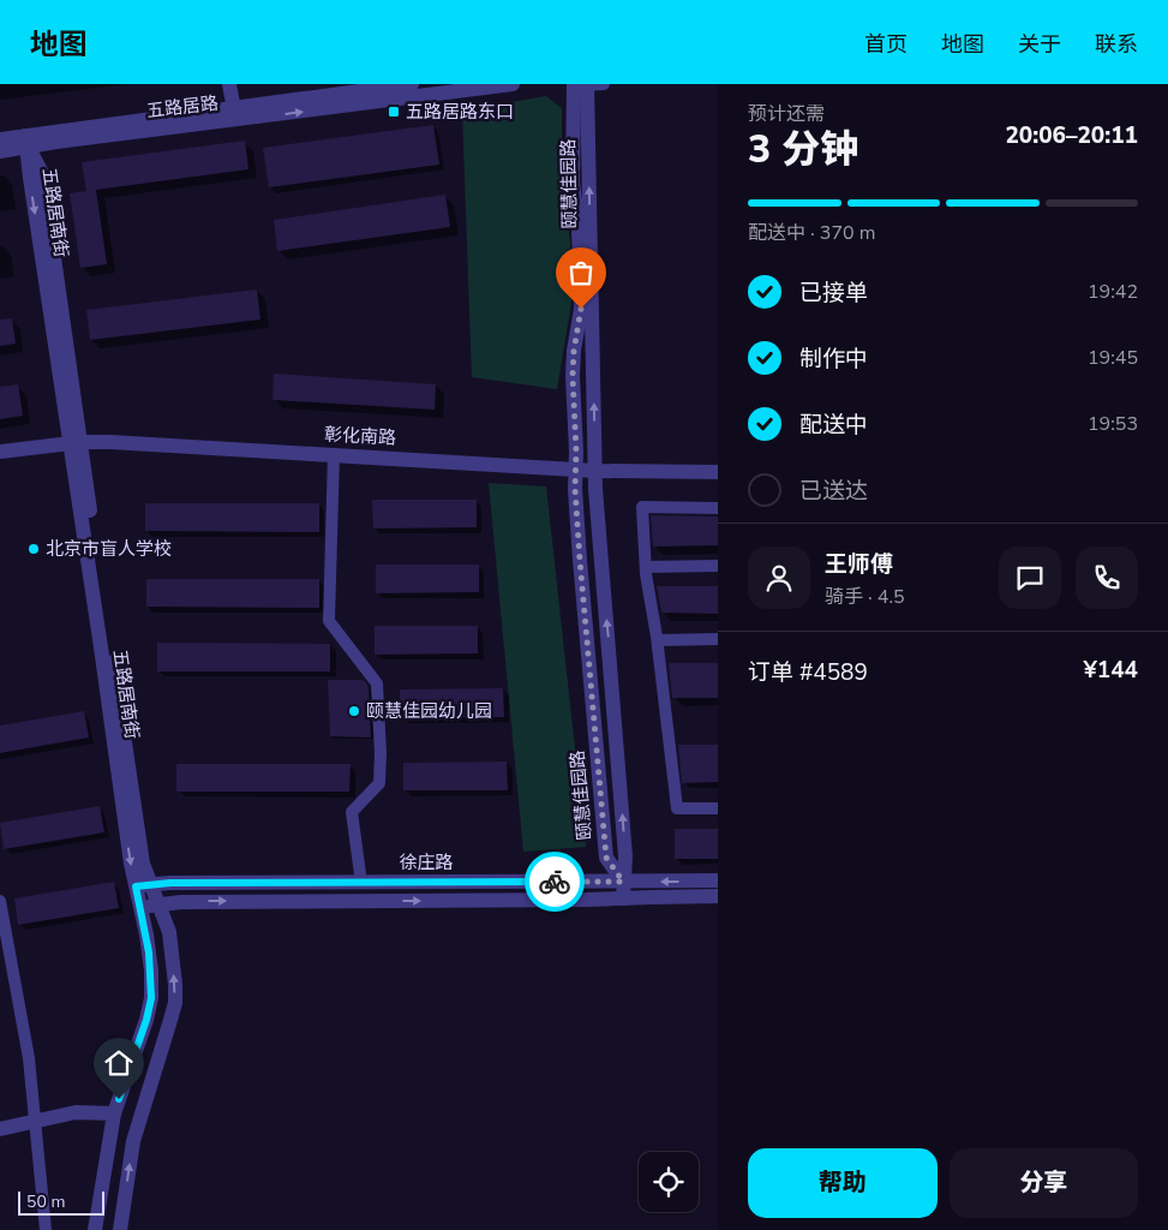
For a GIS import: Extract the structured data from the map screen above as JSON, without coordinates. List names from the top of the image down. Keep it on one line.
{"streets":{"street":["五路居路","颐慧佳园路","五路居南街","彰化南路","徐庄路"]},"crossings":[["五路居路","五路居南街"],["颐慧佳园路","彰化南路"],["颐慧佳园路","徐庄路"],["五路居南街","彰化南路"],["五路居南街","徐庄路"]],"places":{"transit":["五路居路东口"],"other":["北京市盲人学校","颐慧佳园幼儿园"]},"scale_bar":"50 m","page":{"header":"地图","nav":["首页","地图","关于","联系"],"heading":["3 分钟","预计还需","20:06–20:11"],"panel":["王师傅","骑手 · 4.5","订单 #4589","¥144"],"bar":"配送中 · 370 m","list":[["已接单","19:42"],["制作中","19:45"],["配送中","19:53"],"已送达"],"buttons":["帮助","分享"],"scale":"50 m"}}
